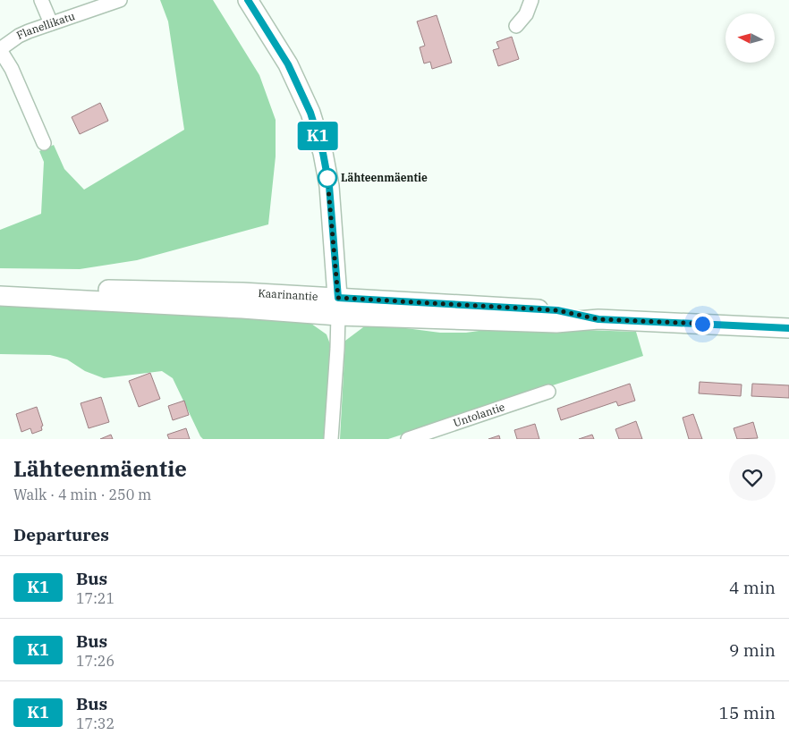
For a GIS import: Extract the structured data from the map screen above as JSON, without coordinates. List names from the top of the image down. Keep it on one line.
{"streets":{"main road":["Kaarinantie"],"street":["Flanellikatu","Untolantie"]},"places":["Lähteenmäentie"],"lines":["bus line K1"],"north":"left","page":{"on_map":"K1","heading":[["Lähteenmäentie","Walk · 4 min · 250 m"],"Departures"],"list":[{"mark":"K1","name":"Bus","note":"17:21","value":"4 min"},{"mark":"K1","name":"Bus","note":"17:26","value":"9 min"},{"mark":"K1","name":"Bus","note":"17:32","value":"15 min"}]}}
